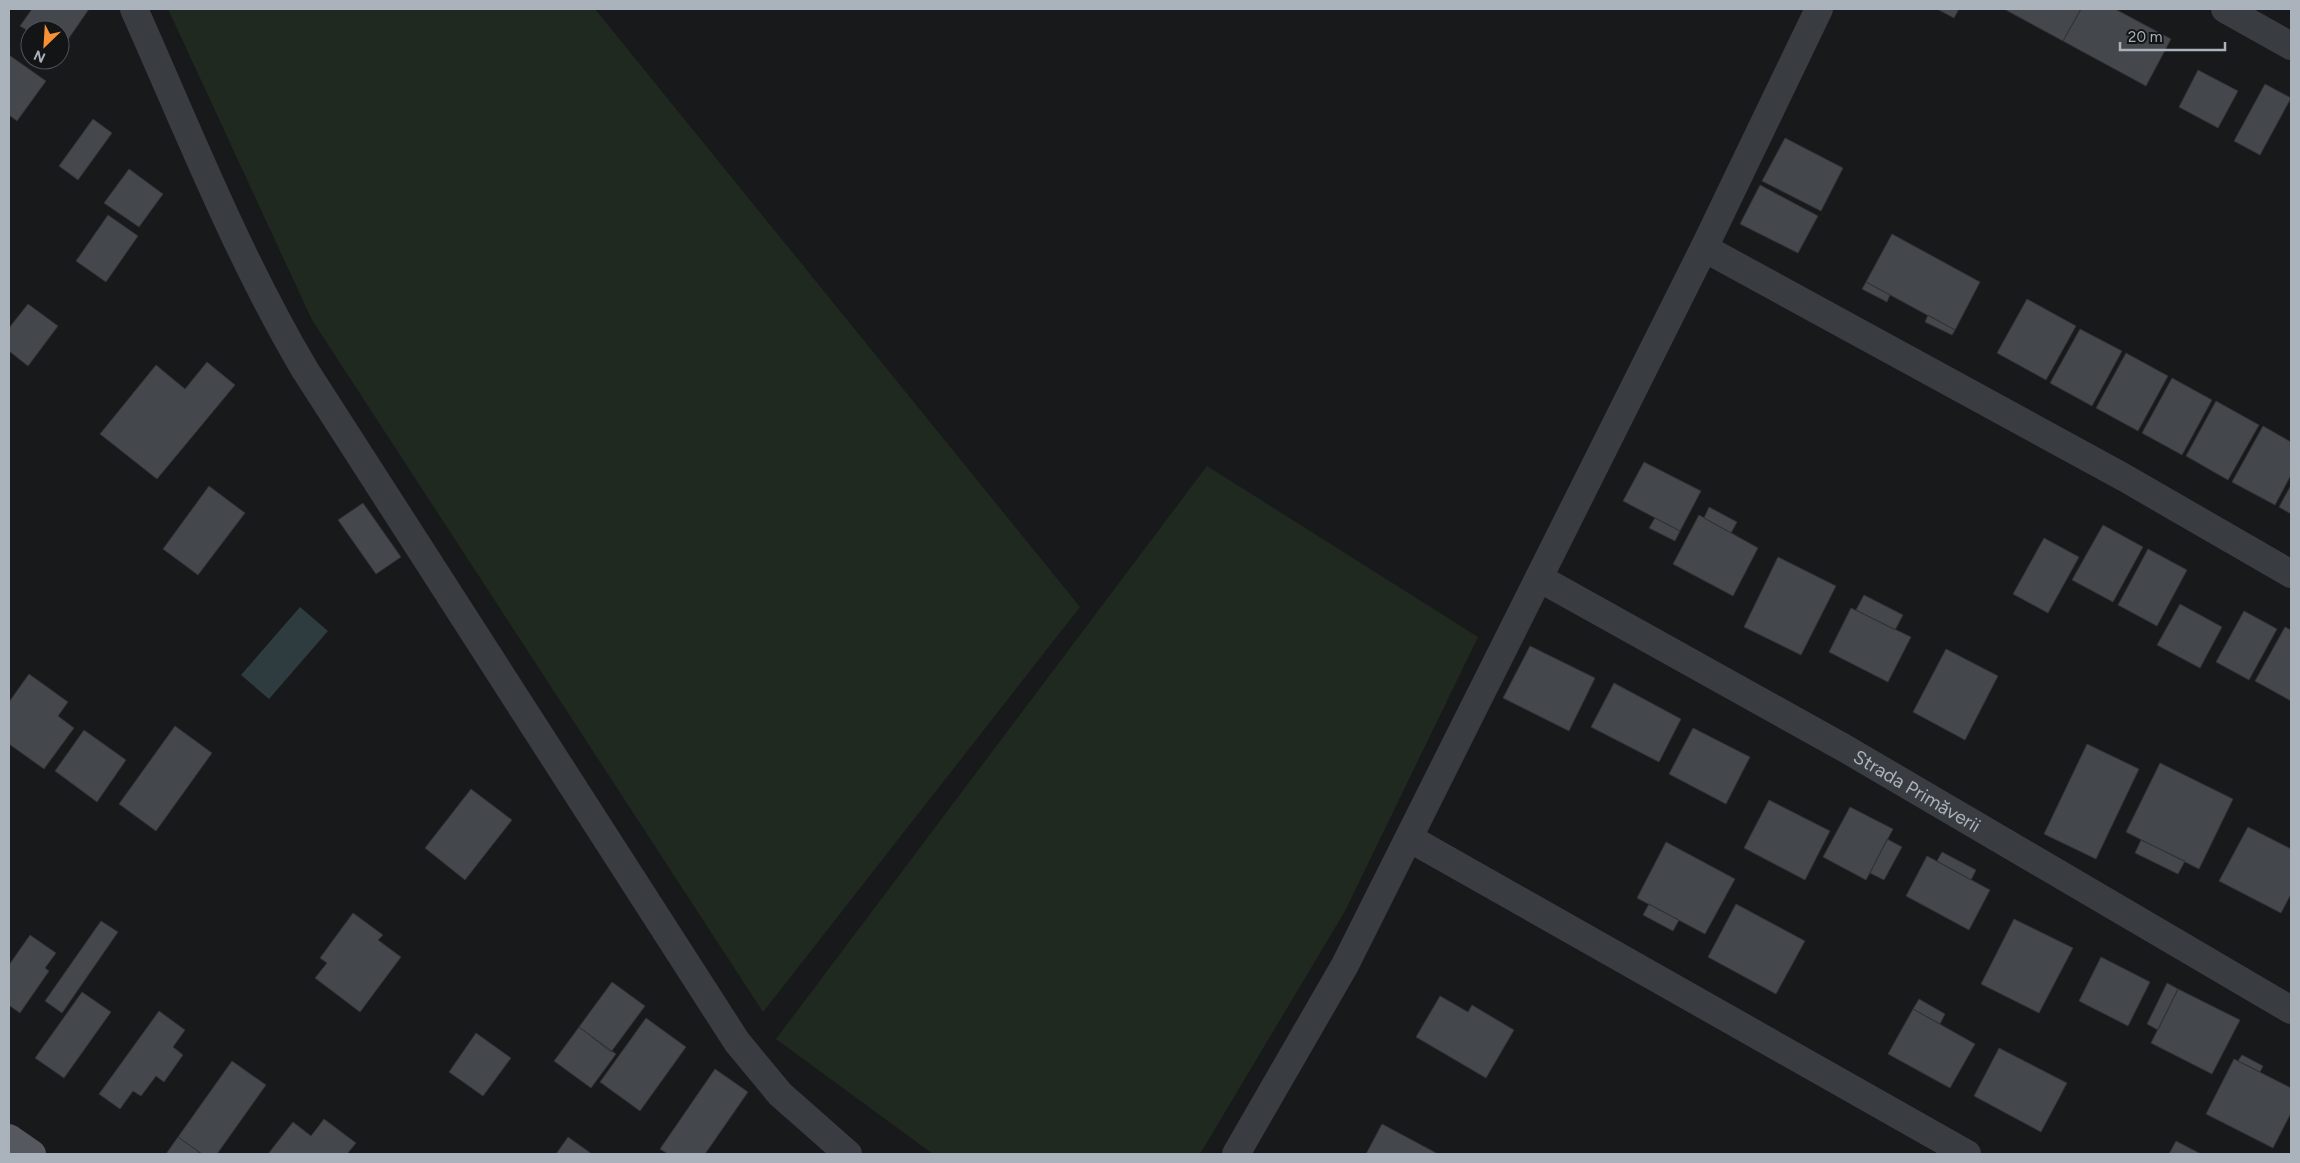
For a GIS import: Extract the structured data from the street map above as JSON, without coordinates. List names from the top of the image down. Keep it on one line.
{"streets":{"street":["Strada Primăverii"]},"scale_bar":"20 m","north":"bottom left"}
